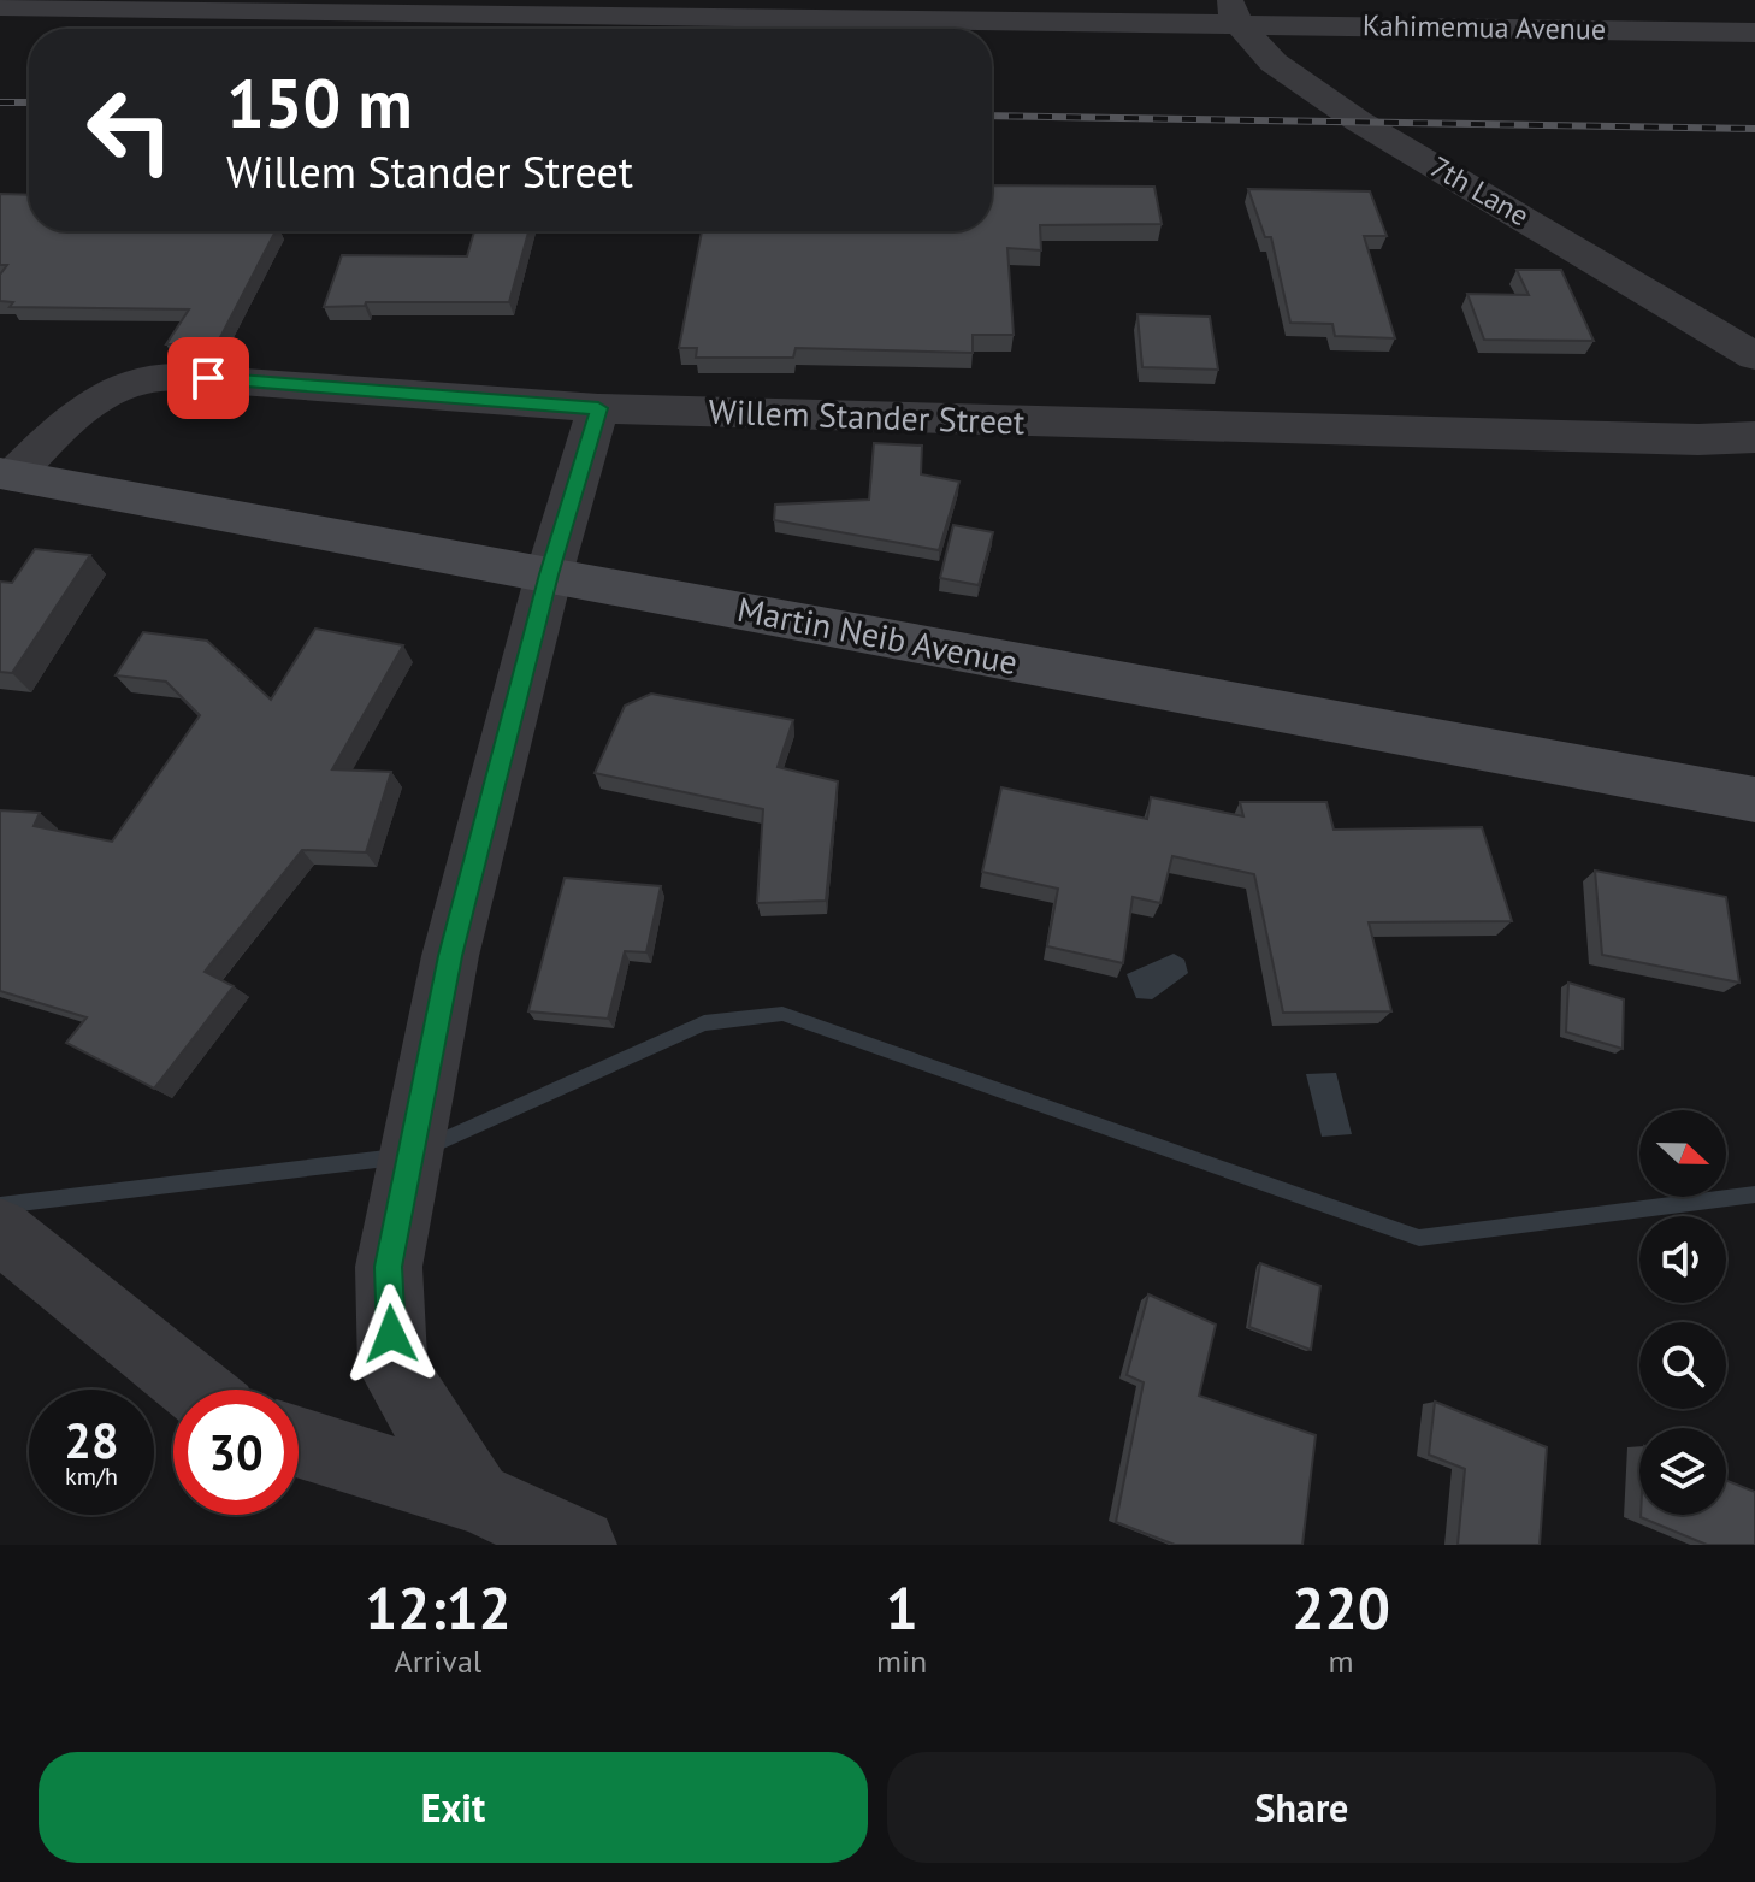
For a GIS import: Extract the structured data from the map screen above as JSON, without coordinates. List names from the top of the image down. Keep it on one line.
{"streets":{"main road":["Martin Neib Avenue"],"street":["Kahimemua Avenue","7th Lane","Willem Stander Street"]},"crossings":[["Kahimemua Avenue","7th Lane"],["Willem Stander Street","Martin Neib Avenue"]],"north":"right","page":{"turn":["150 m","Willem Stander Street"],"speed":"28 km/h","limit":"30","eta":["12:12","Arrival","1","min","220","m"],"buttons":["Exit","Share"]}}
